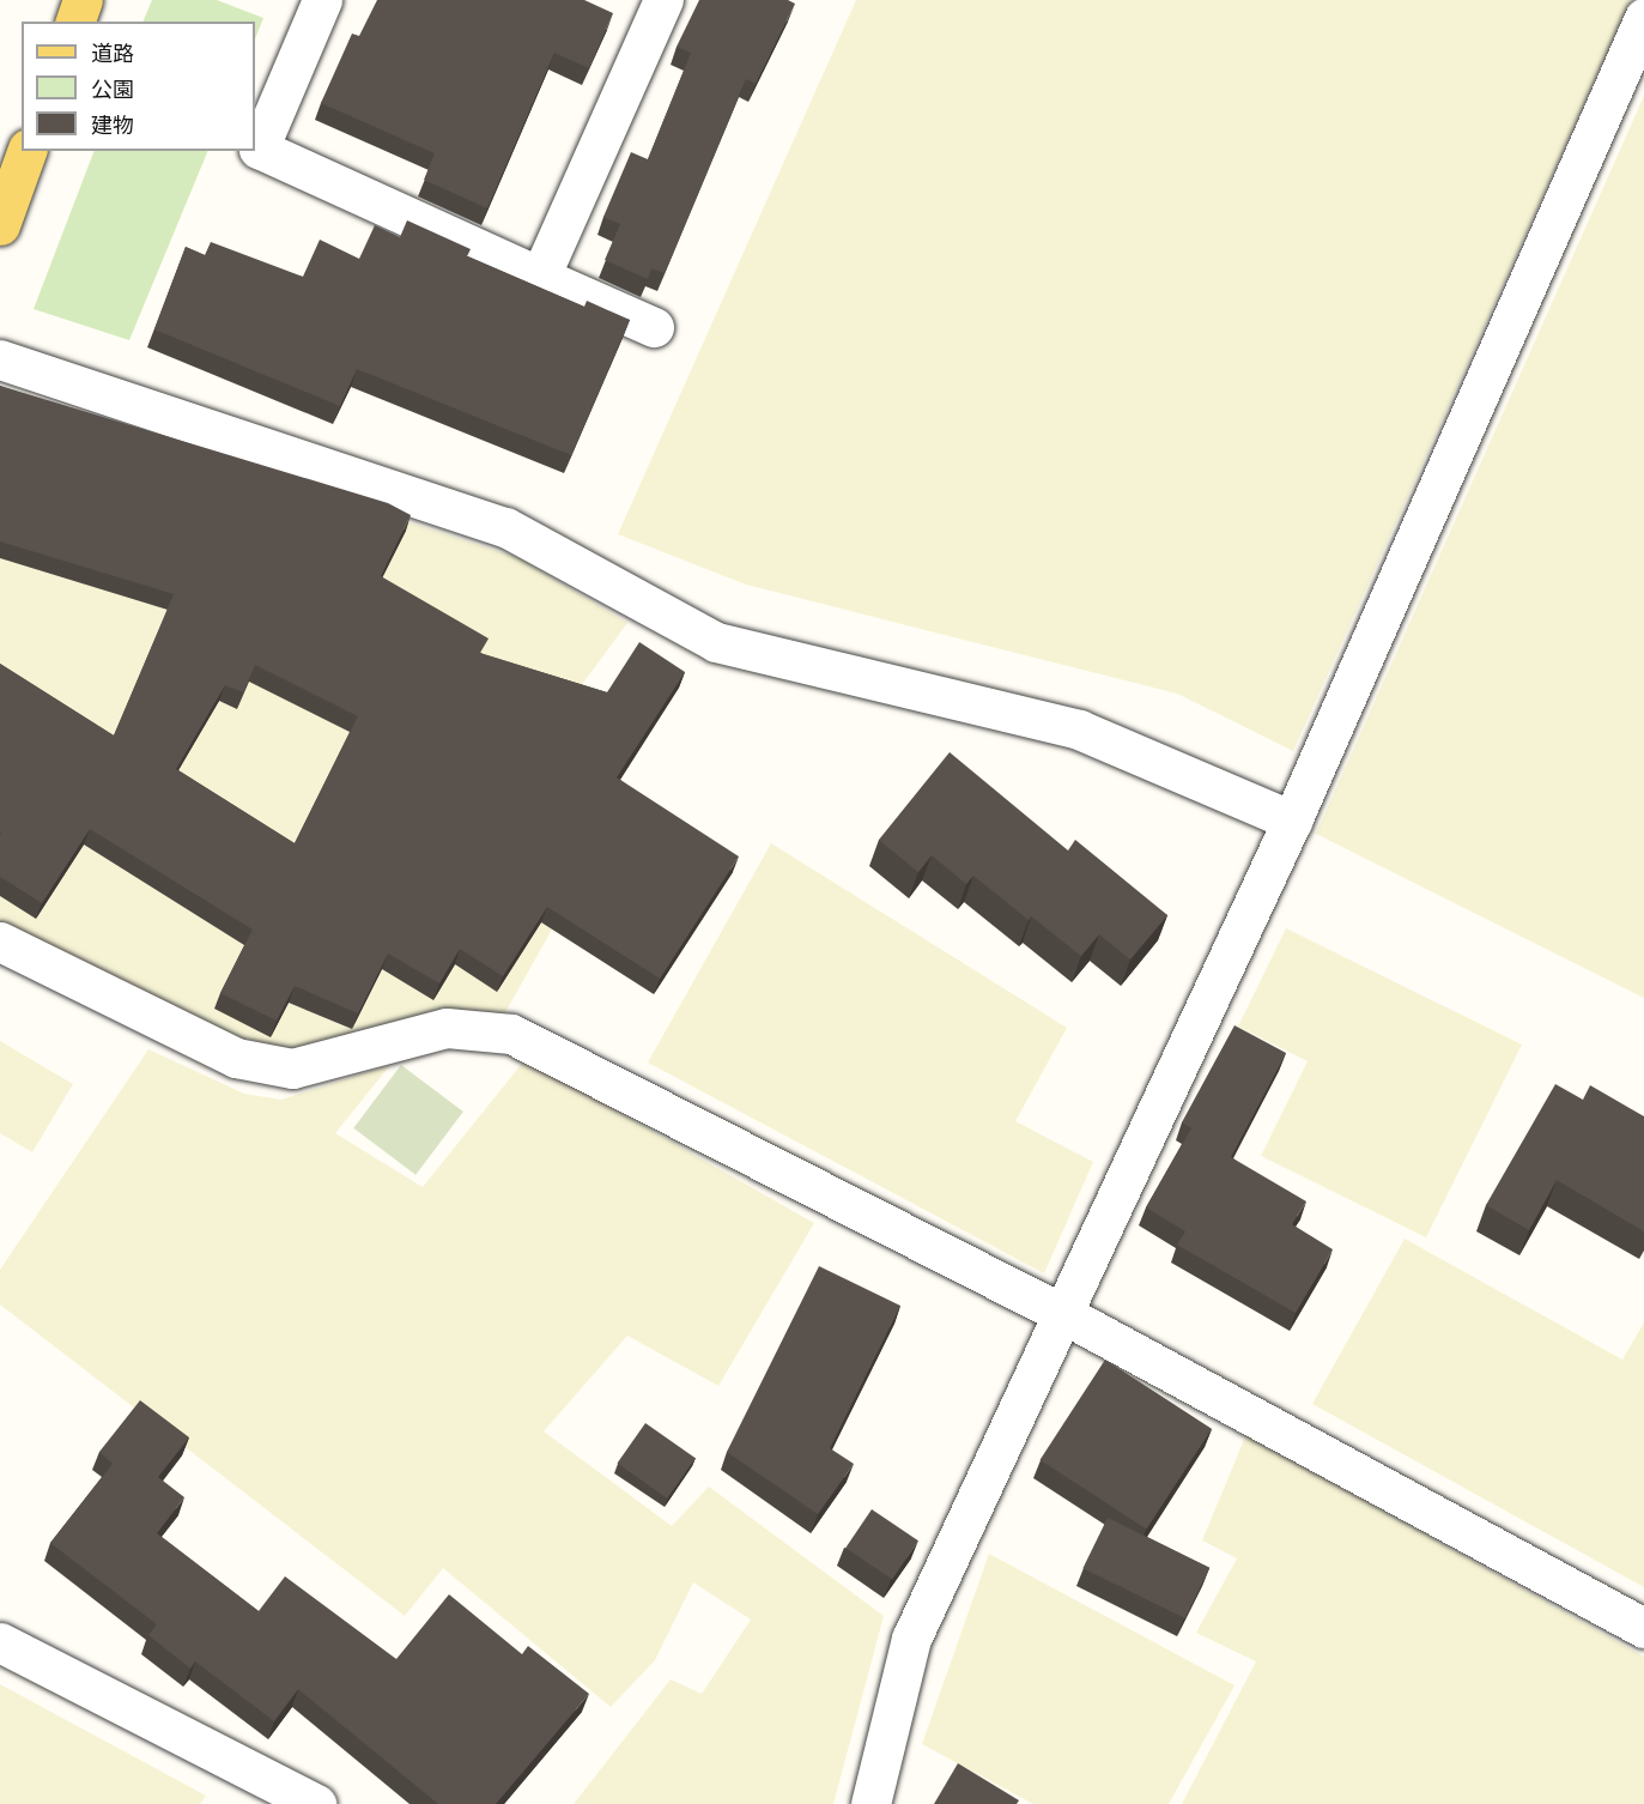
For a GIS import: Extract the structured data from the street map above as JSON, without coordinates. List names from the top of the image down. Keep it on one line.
{"legend":["道路","公園","建物"]}
